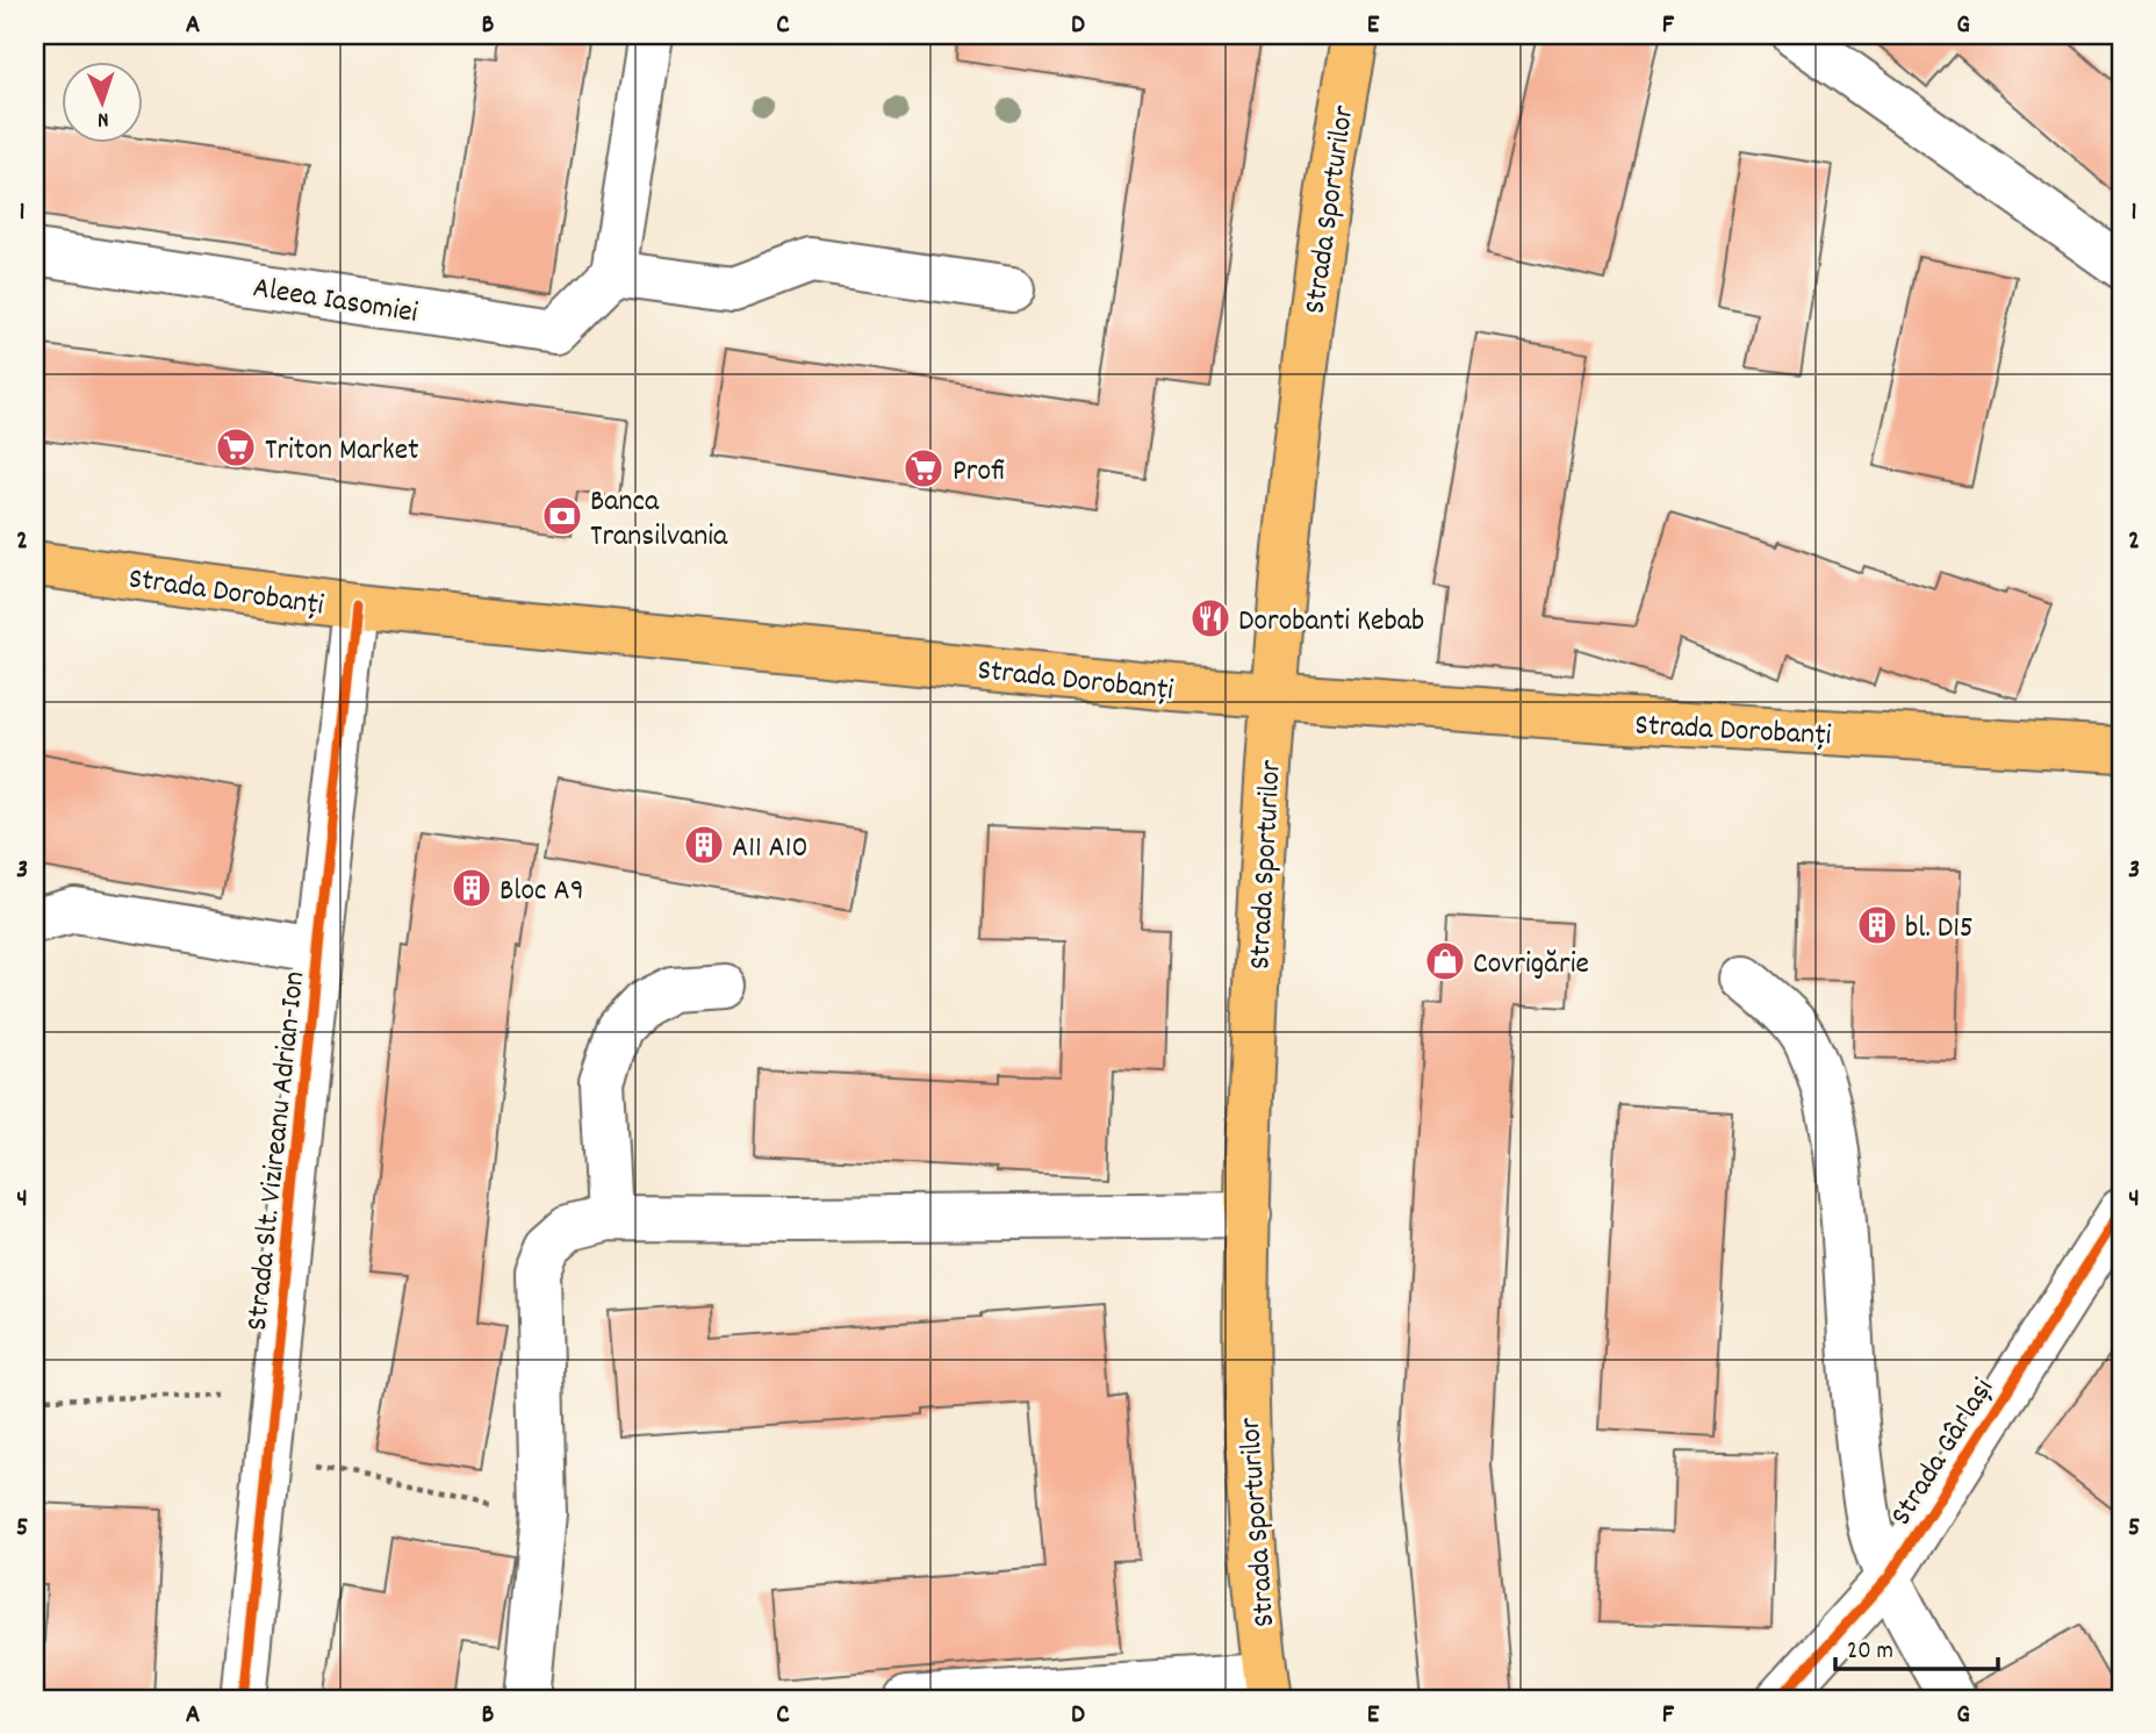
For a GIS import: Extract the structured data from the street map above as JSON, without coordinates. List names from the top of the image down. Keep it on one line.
{"streets":{"main road":["Strada Sporturilor","Strada Dorobanți"],"street":["Aleea Iasomiei","Strada Slt. Vizireanu Adrian-Ion","Strada Gârlași"]},"crossings":[["Strada Sporturilor","Strada Dorobanți"],["Strada Dorobanți","Strada Slt. Vizireanu Adrian-Ion"]],"places":{"supermarket":["Triton Market","Profi"],"bank":["Banca Transilvania"],"restaurant":["Dorobanti Kebab"],"building":["A11 A10","Bloc A9","bl. D15"],"shop":["Covrigărie"]},"scale_bar":"20 m","north":"bottom","grid":{"columns":["A","B","C","D","E","F","G"],"rows":["1","2","3","4","5"]}}
